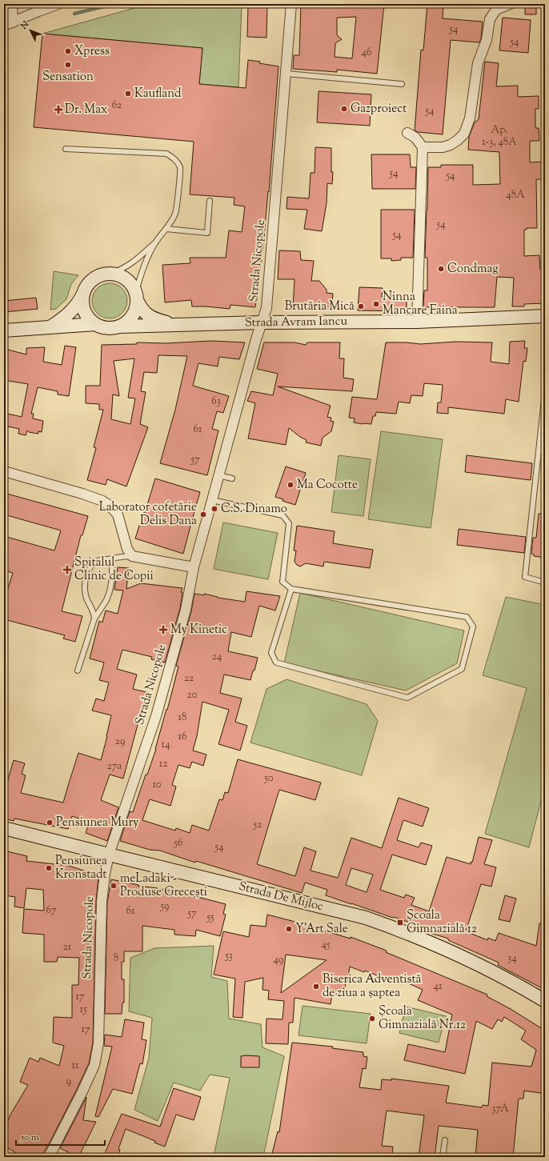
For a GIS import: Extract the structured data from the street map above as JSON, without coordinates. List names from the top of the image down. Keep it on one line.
{"streets":{"street":["Strada Nicopole","Strada Avram Iancu","Strada De Mijloc"]},"crossings":[["Strada Nicopole","Strada Avram Iancu"],["Strada Nicopole","Strada De Mijloc"]],"places":{"other":["Xpress","Sensation","Kaufland","Gazproiect","Condmag","Ninna Mancare Faina","Brutăria Mică","Ma Cocotte","C.S. Dinamo","Laborator cofetărie Delis Dana","Pensiunea Mury","Pensiunea Kronstadt","meLadaki - Produse Grecești","Y'Art Sale","Biserica Adventistă de ziua a șaptea","Școala Gimnazială Nr.12"],"health":["Dr. Max","Spitalul Clinic de Copii","My Kinetic"],"transit":["Școala Gimnazială 12"]},"house_numbers":["54","54","46","62","54","Ap. 1-3, 48A","54","54","48A","54","54","63","61","57","24","22","20","18","16","29","14","12","27a","50","10","52","56","54","59","67","61","57","55","45","21","53","8","34","49","41","17","15","17","11","9","37A"],"scale_bar":"50 m","north":"top left"}
